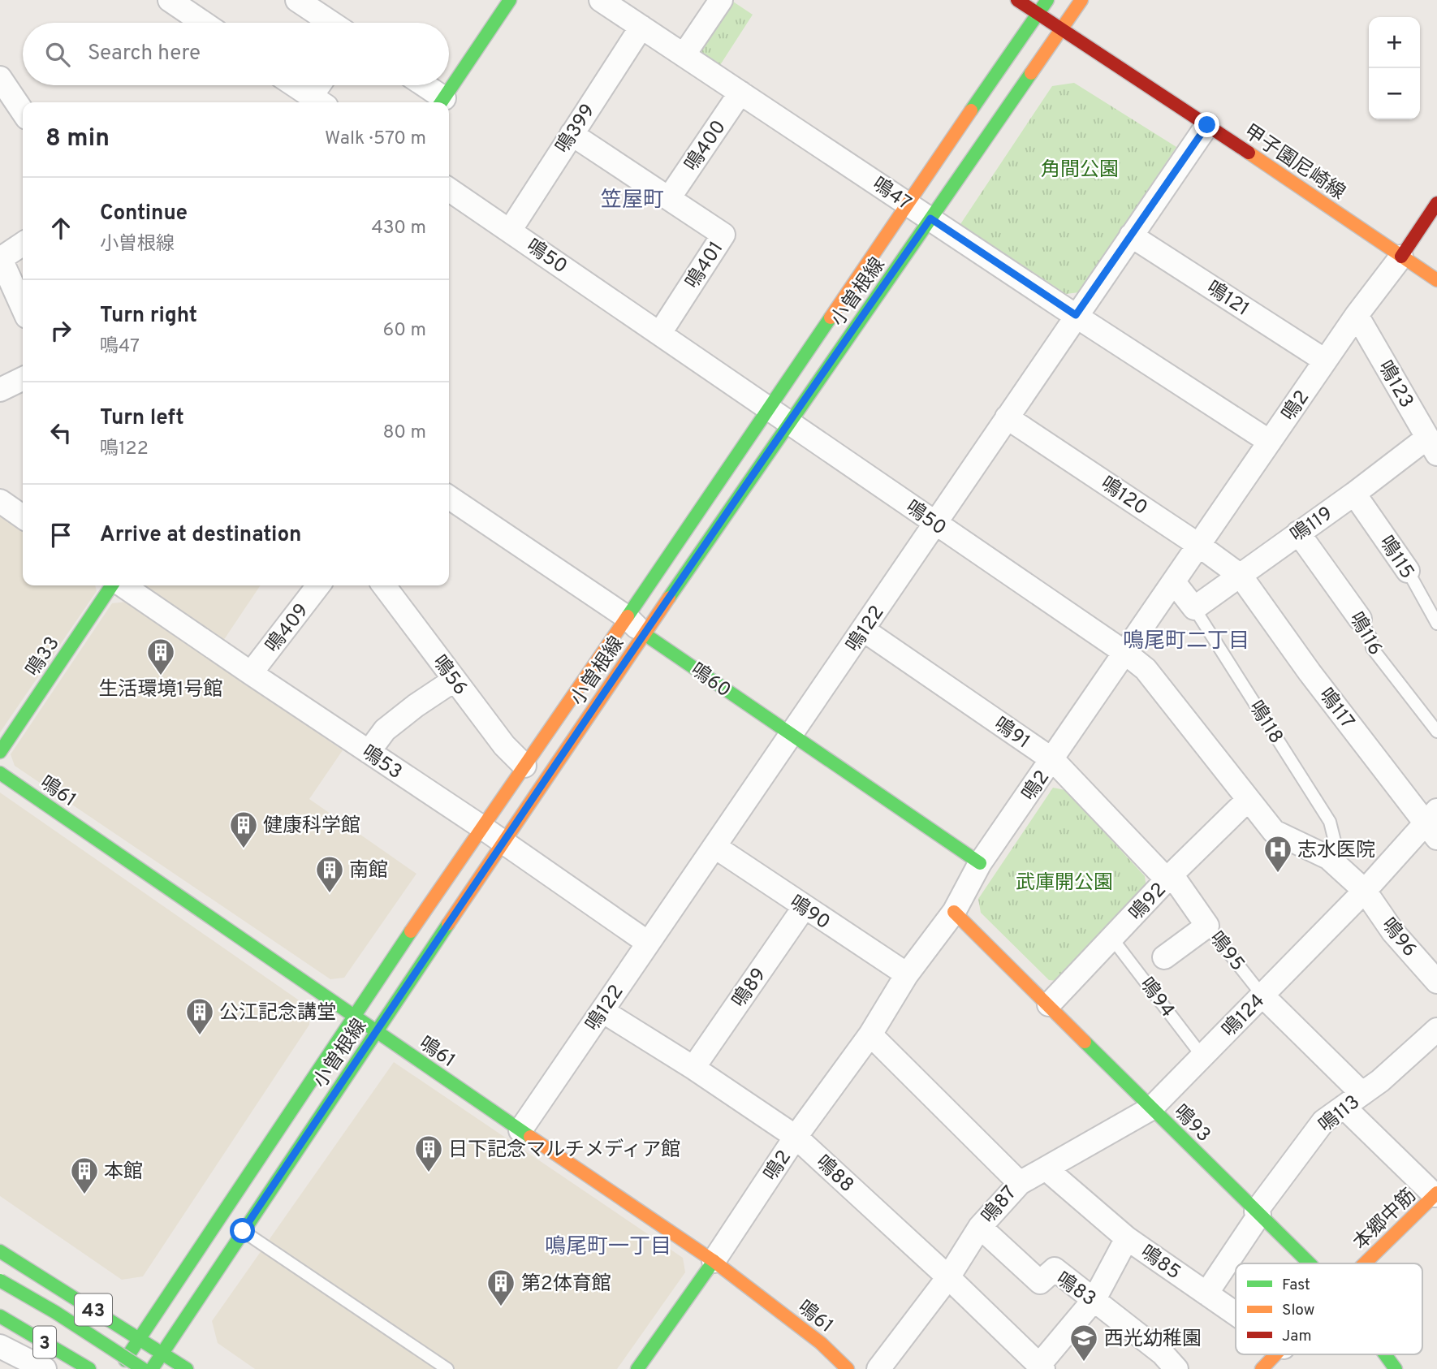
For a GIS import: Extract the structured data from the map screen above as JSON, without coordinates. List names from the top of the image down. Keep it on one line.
{"streets":{"main road":["甲子園尼崎線","小曽根線","鳴2","鳴33","鳴60","鳴61","鳴93","本郷中筋","43","3"],"street":["鳴399","鳴400","鳴47","鳴50","鳴401","鳴121","鳴123","鳴120","鳴119","鳴115","鳴409","鳴122","鳴116","鳴56","鳴117","鳴118","鳴91","鳴53","鳴92","鳴90","鳴96","鳴95","鳴89","鳴124","鳴113","鳴88","鳴87","鳴85","鳴83"],"lane":["鳴94"]},"crossings":[["鳴399","鳴47"],["鳴399","鳴50"],["鳴399","鳴401"],["鳴400","鳴47"],["鳴400","鳴401"],["甲子園尼崎線","小曽根線"],["甲子園尼崎線","鳴2"],["甲子園尼崎線","鳴122"],["鳴47","小曽根線"],["鳴47","鳴2"],["鳴47","鳴122"],["鳴50","鳴401"],["鳴50","小曽根線"],["鳴50","鳴2"],["鳴50","鳴122"],["鳴50","鳴118"],["鳴50","鳴92"],["鳴50","鳴96"],["鳴50","鳴124"],["小曽根線","鳴56"],["小曽根線","鳴60"],["小曽根線","鳴53"],["小曽根線","鳴61"],["小曽根線","43"],["鳴121","鳴2"],["鳴121","鳴122"],["鳴123","鳴2"],["鳴123","鳴119"],["鳴2","鳴120"],["鳴2","鳴60"],["鳴2","鳴118"],["鳴2","鳴91"],["鳴2","鳴61"],["鳴2","鳴90"],["鳴2","鳴93"],["鳴2","鳴88"],["鳴2","鳴87"],["鳴120","鳴119"],["鳴120","鳴122"],["鳴120","鳴117"],["鳴119","鳴115"],["鳴119","鳴116"],["鳴119","鳴117"],["鳴119","鳴118"],["鳴409","鳴53"],["鳴122","鳴60"],["鳴122","鳴91"],["鳴122","鳴53"],["鳴122","鳴61"],["鳴122","鳴90"],["鳴122","鳴88"],["鳴117","鳴124"],["鳴91","鳴92"],["鳴91","鳴95"],["鳴92","鳴95"],["鳴92","鳴94"],["鳴92","鳴93"],["鳴90","鳴89"],["鳴96","鳴124"],["鳴95","鳴124"],["鳴95","鳴113"],["鳴95","本郷中筋"],["鳴89","鳴88"],["鳴94","鳴124"],["鳴124","鳴93"],["鳴124","鳴87"],["鳴124","鳴85"],["鳴113","鳴93"],["鳴113","鳴85"],["鳴88","鳴87"],["鳴87","鳴83"]],"districts":["笠屋町","鳴尾町二丁目","鳴尾町一丁目"],"parks":["角間公園","武庫開公園"],"places":{"building":["生活環境1号館","健康科学館","南館","公江記念講堂","日下記念マルチメディア館","本館","第2体育館"],"hospital":["志水医院"],"school or university":["西光幼稚園"]},"legend":["Fast","Slow","Jam"],"page":{"map_buttons":["+","−"],"search":"Search here","heading":["8 min","Walk · 570 m"],"list":[["Continue","小曽根線","430 m"],["Turn right","鳴47","60 m"],["Turn left","鳴122","80 m"],"Arrive at destination"]}}
